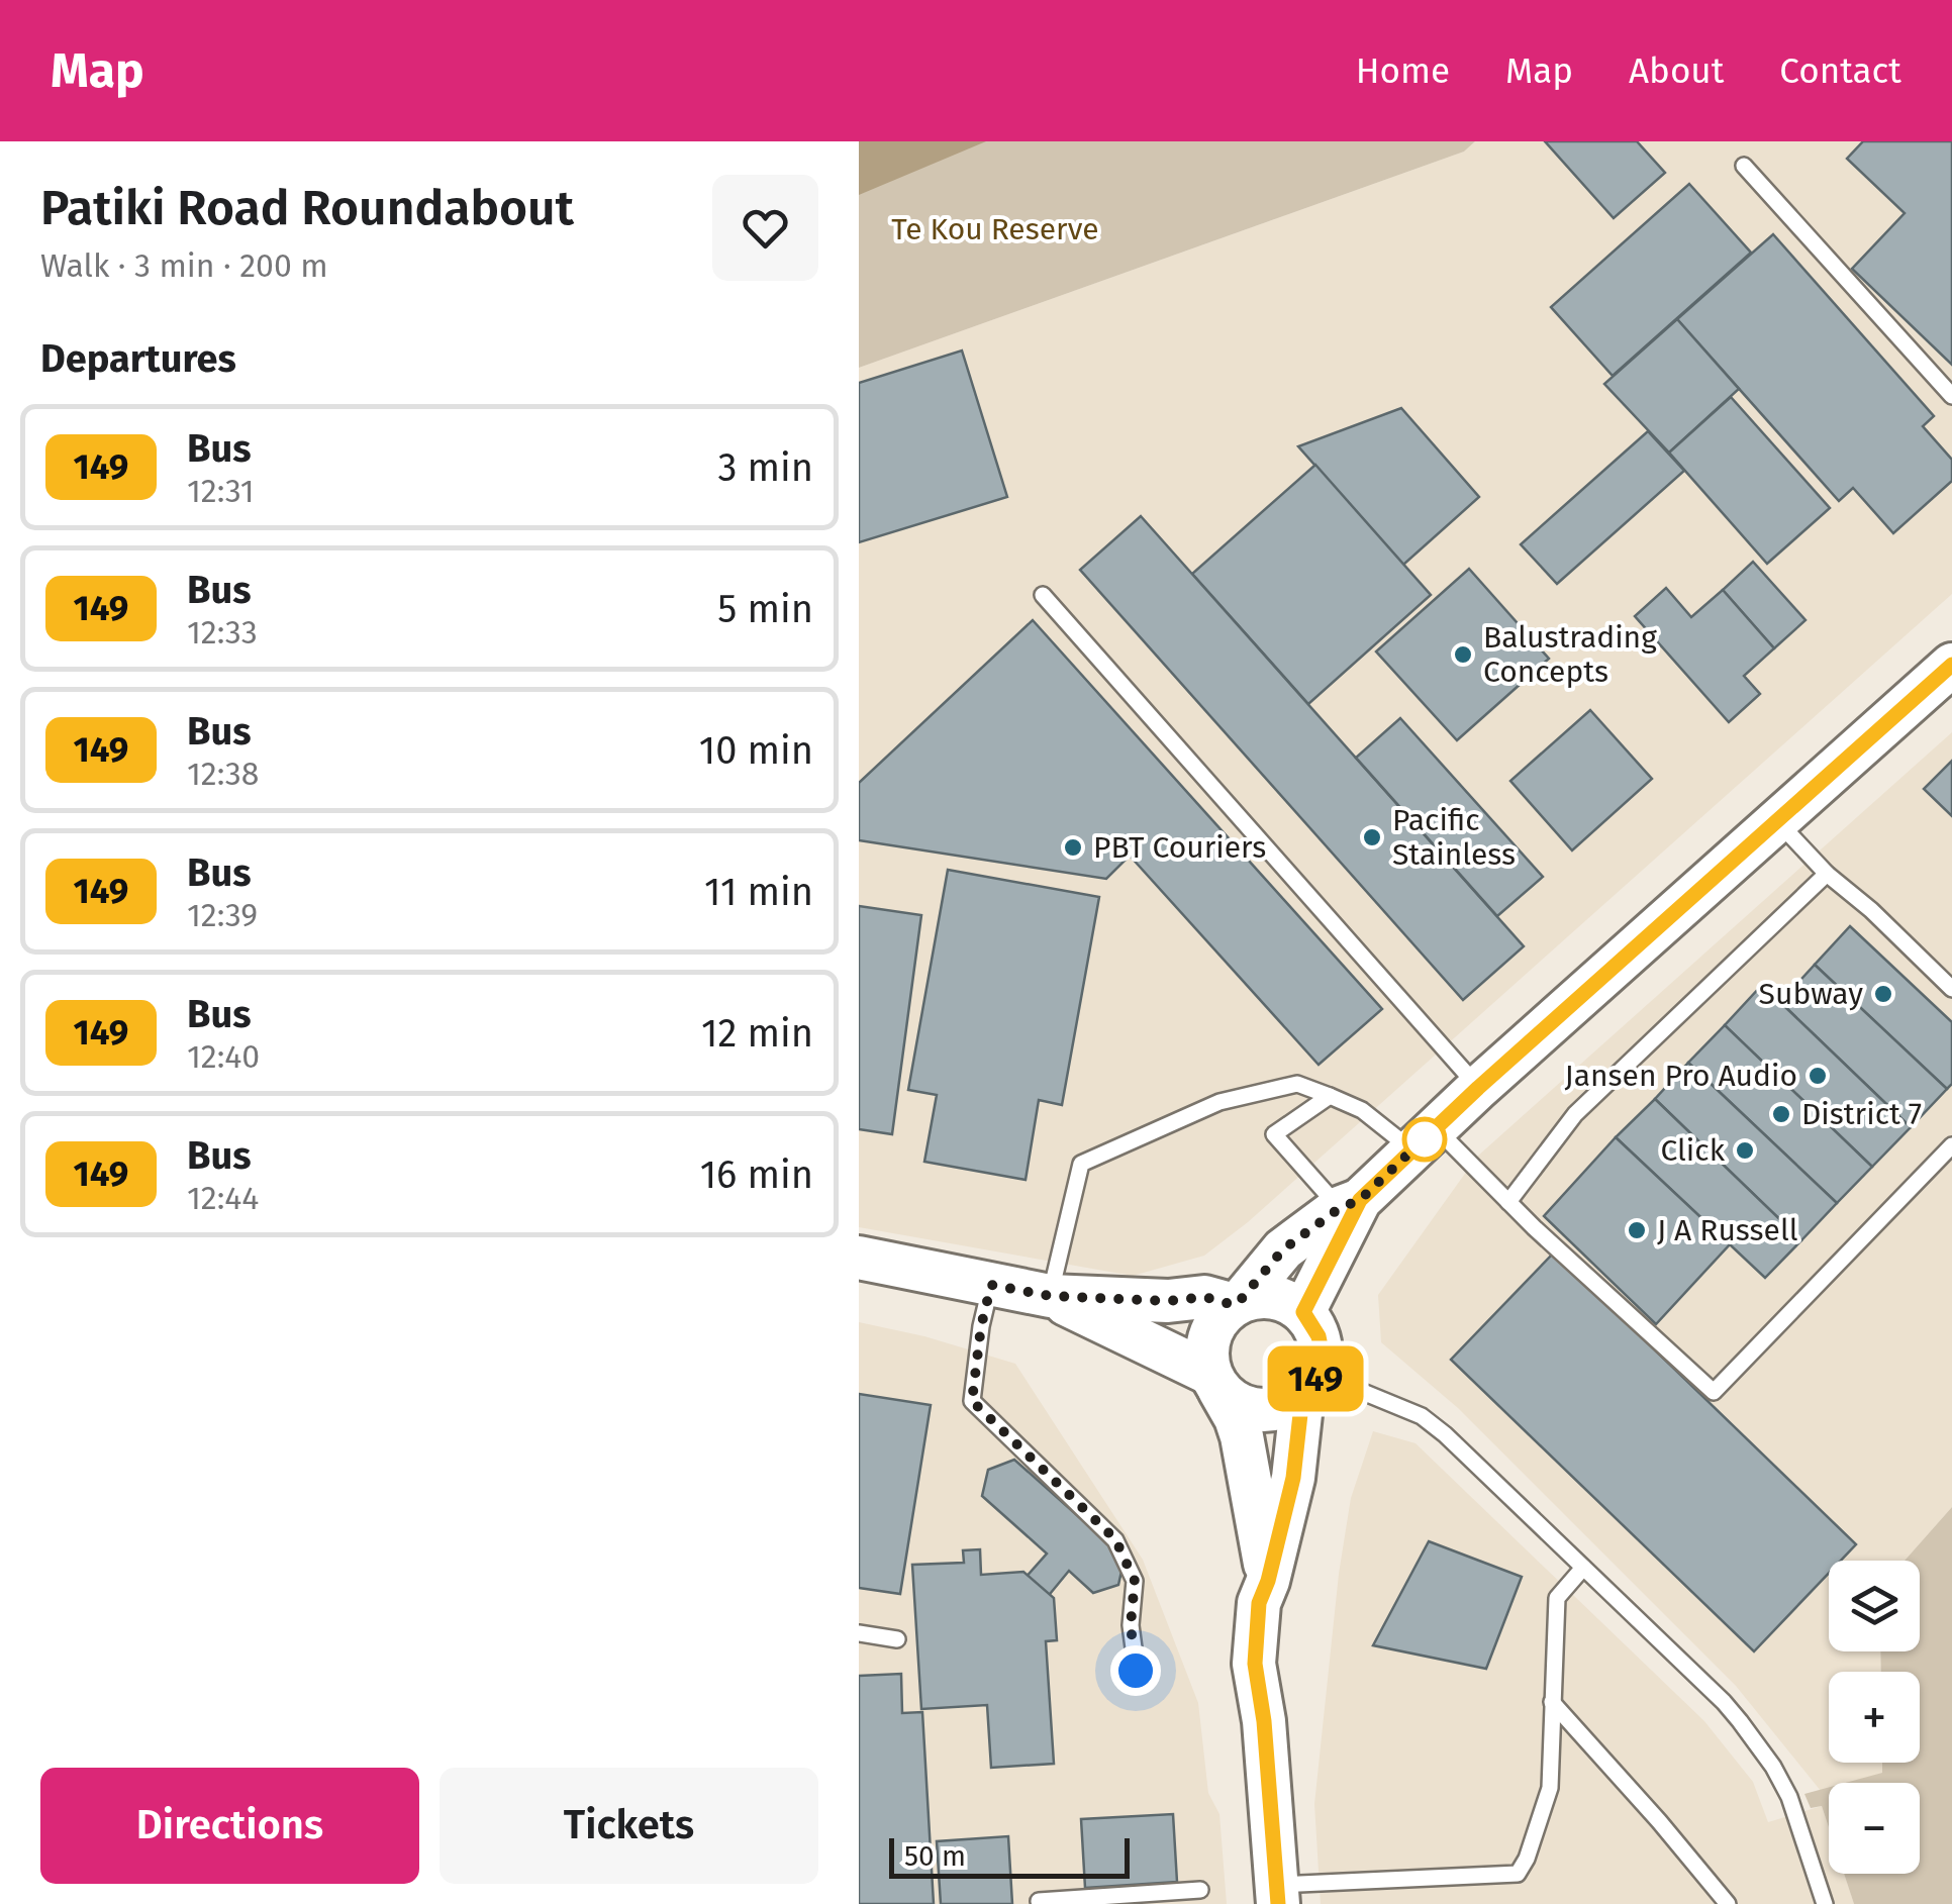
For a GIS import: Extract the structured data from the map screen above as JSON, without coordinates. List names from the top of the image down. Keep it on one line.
{"parks":["Te Kou Reserve"],"places":["Balustrading Concepts","Pacific Stainless","PBT Couriers","Subway","Jansen Pro Audio","District 7","Click","J A Russell"],"lines":["bus line 149"],"scale_bar":"50 m","page":{"header":"Map","nav":["Home","Map","About","Contact"],"heading":[["Patiki Road Roundabout","Walk · 3 min · 200 m"],"Departures"],"on_map":"149","list":[{"mark":"149","name":"Bus","note":"12:31","value":"3 min"},{"mark":"149","name":"Bus","note":"12:33","value":"5 min"},{"mark":"149","name":"Bus","note":"12:38","value":"10 min"},{"mark":"149","name":"Bus","note":"12:39","value":"11 min"},{"mark":"149","name":"Bus","note":"12:40","value":"12 min"},{"mark":"149","name":"Bus","note":"12:44","value":"16 min"}],"map_buttons":["+","−"],"buttons":["Directions","Tickets"],"scale":"50 m"}}
